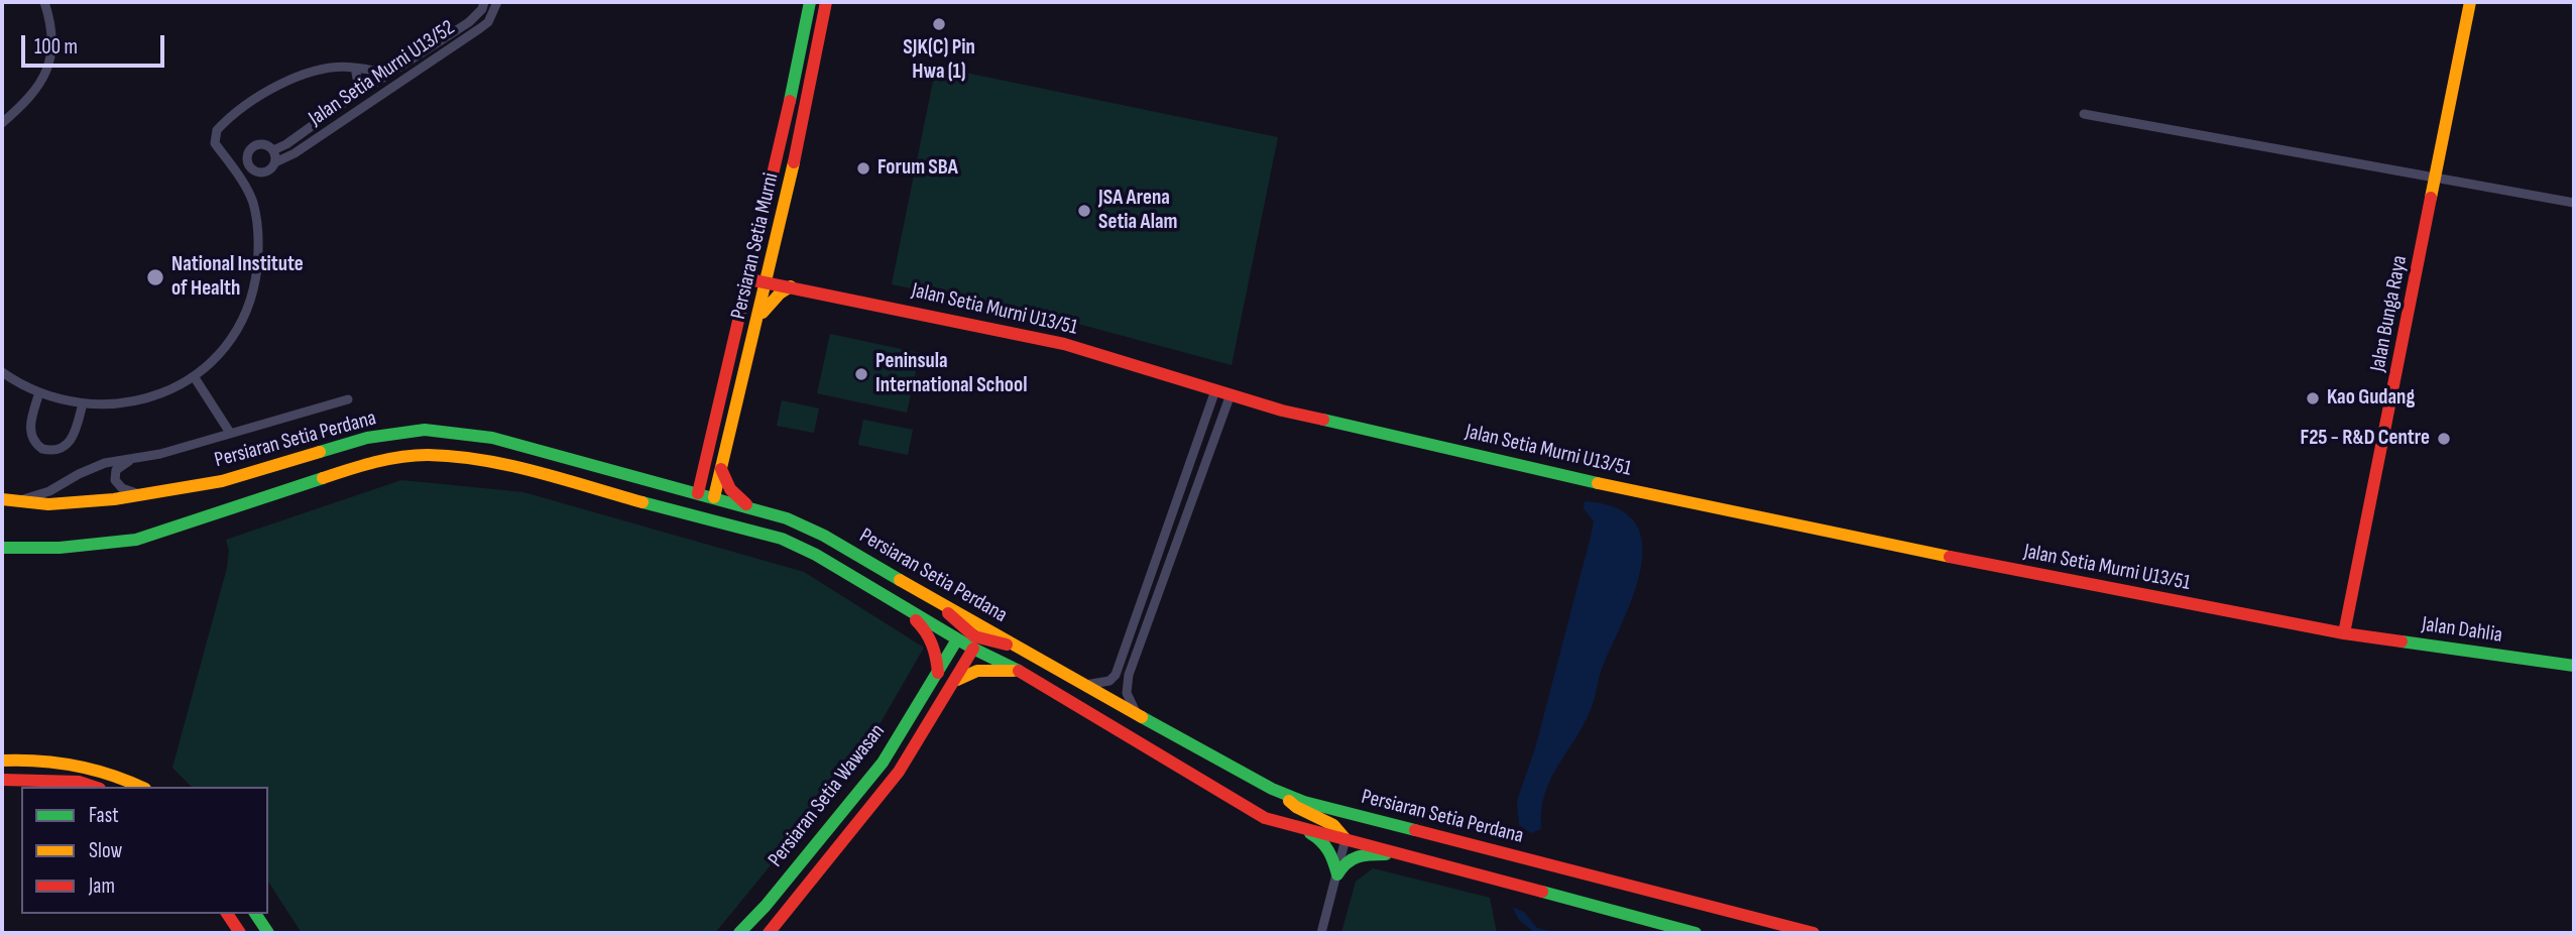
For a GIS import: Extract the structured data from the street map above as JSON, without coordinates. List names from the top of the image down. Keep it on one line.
{"streets":{"street":["Jalan Setia Murni U13/52","Persiaran Setia Murni","Jalan Setia Murni U13/51","Jalan Bunga Raya","Persiaran Setia Perdana","Jalan Dahlia","Persiaran Setia Wawasan"]},"crossings":[["Persiaran Setia Murni","Jalan Setia Murni U13/51"],["Persiaran Setia Murni","Persiaran Setia Perdana"],["Jalan Setia Murni U13/51","Jalan Bunga Raya"],["Jalan Setia Murni U13/51","Jalan Dahlia"],["Jalan Bunga Raya","Jalan Dahlia"],["Persiaran Setia Perdana","Persiaran Setia Wawasan"]],"places":["SJK(C) Pin Hwa (1)","Forum SBA","JSA Arena Setia Alam","National Institute of Health","Peninsula International School","Kao Gudang","F25 - R&D Centre"],"legend":["Fast","Slow","Jam"],"scale_bar":"100 m"}
